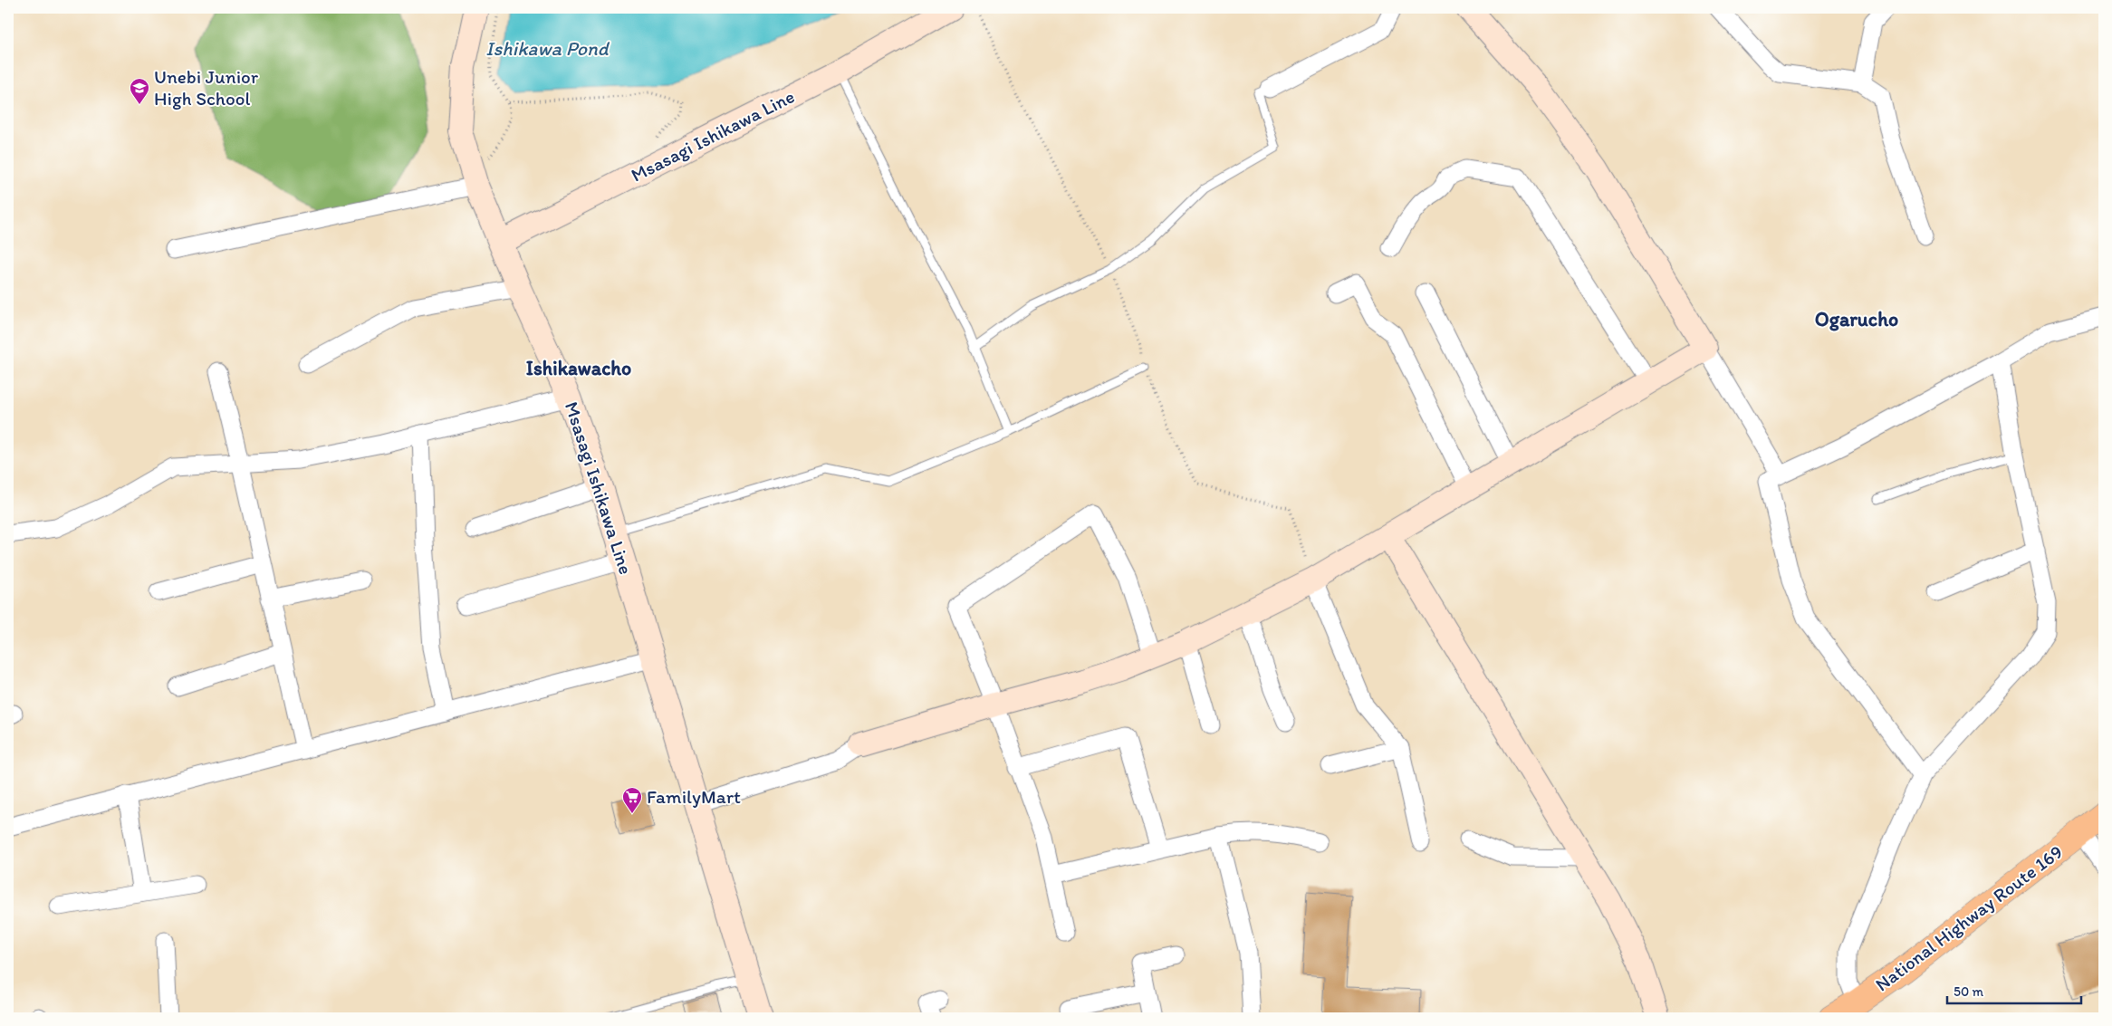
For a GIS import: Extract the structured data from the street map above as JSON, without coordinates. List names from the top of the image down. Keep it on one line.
{"streets":{"highway":["National Highway Route 169"],"street":["Msasagi Ishikawa Line"]},"districts":["Ogarucho","Ishikawacho"],"water":["Ishikawa Pond"],"places":{"school or university":["Unebi Junior High School"],"supermarket":["FamilyMart"]},"scale_bar":"50 m"}
